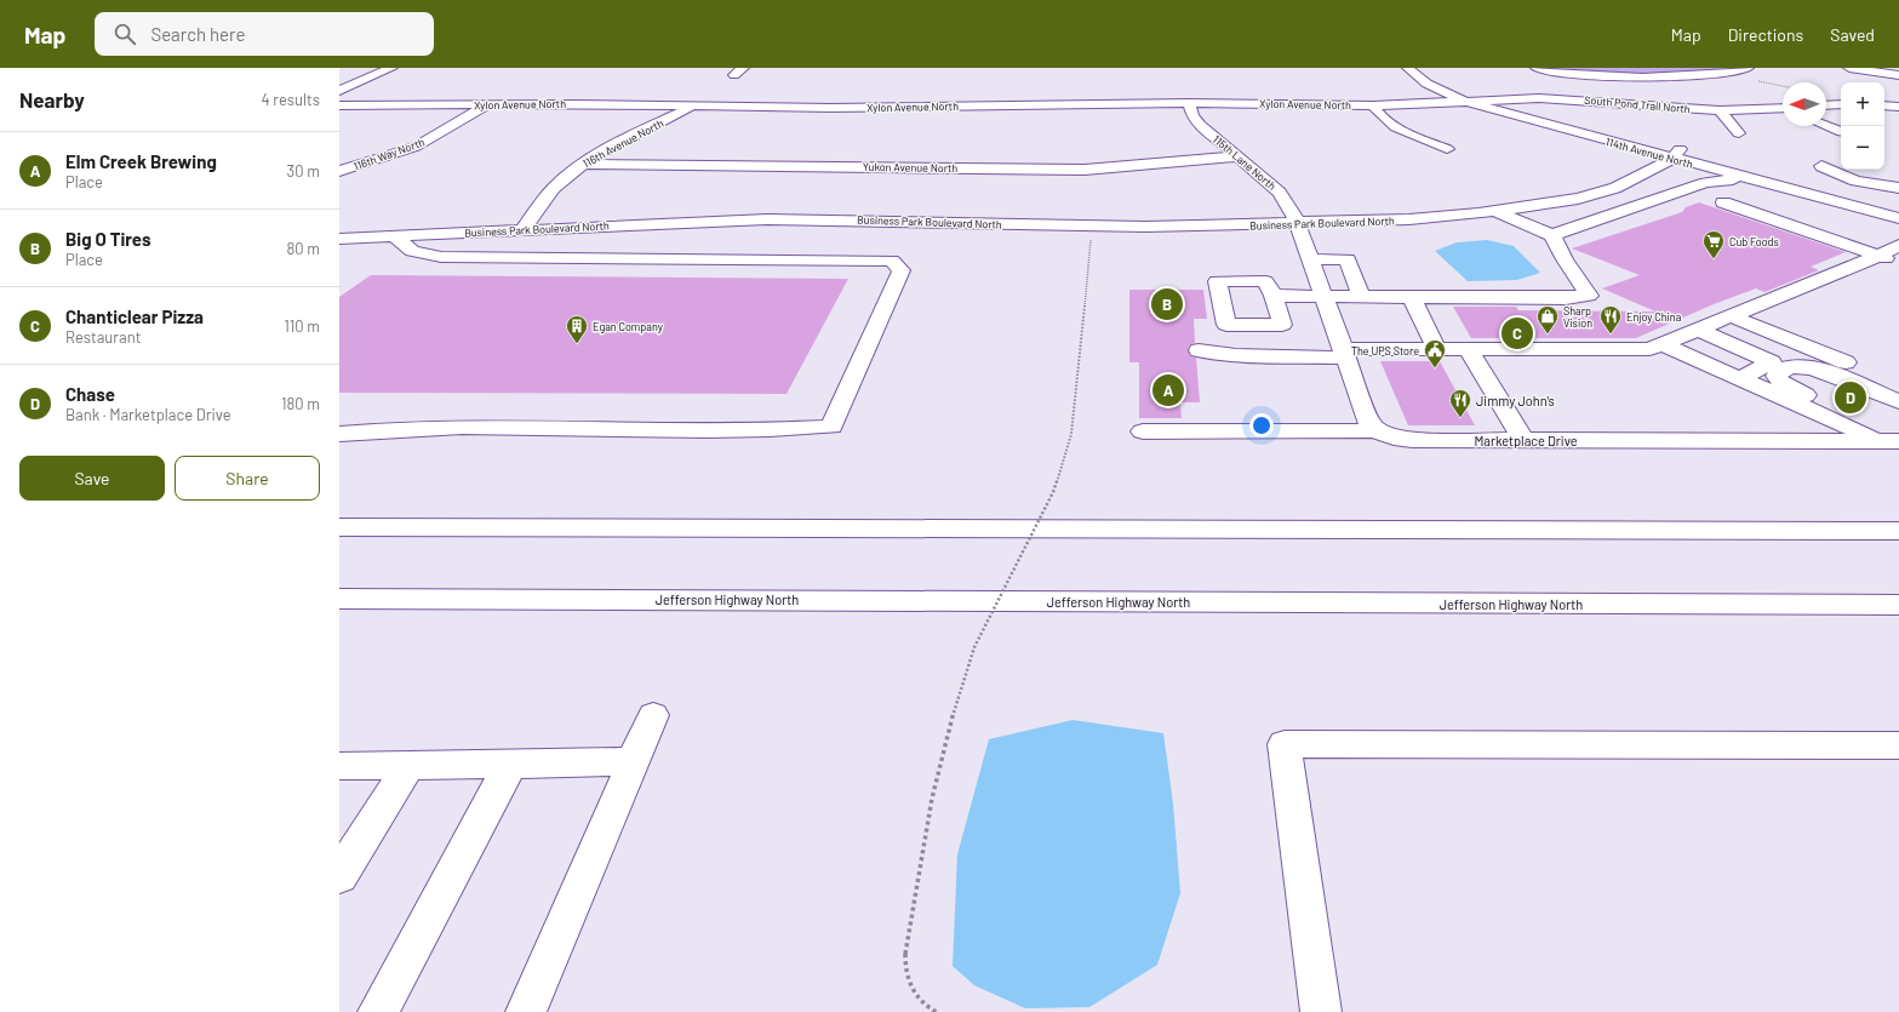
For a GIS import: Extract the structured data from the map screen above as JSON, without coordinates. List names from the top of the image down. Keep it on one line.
{"streets":{"main road":["Xylon Avenue North","South Pond Trail North","116th Avenue North","114th Avenue North","116th Way North","115th Lane North","Yukon Avenue North","Business Park Boulevard North","Marketplace Drive","Jefferson Highway North"]},"crossings":[["Xylon Avenue North","South Pond Trail North"],["Xylon Avenue North","116th Avenue North"],["Xylon Avenue North","114th Avenue North"],["Xylon Avenue North","116th Way North"],["Xylon Avenue North","115th Lane North"],["South Pond Trail North","114th Avenue North"],["116th Avenue North","Yukon Avenue North"],["116th Avenue North","Business Park Boulevard North"],["114th Avenue North","Business Park Boulevard North"],["115th Lane North","Yukon Avenue North"],["115th Lane North","Business Park Boulevard North"]],"places":{"supermarket":["Cub Foods"],"shop":["Sharp Vision"],"restaurant":["Enjoy China","Jimmy John's"],"building":["Egan Company"],"public building":["The UPS Store"]},"north":"left","page":{"header":"Map","search":"Search here","nav":["Map","Directions","Saved"],"heading":["Nearby","4 results"],"map_buttons":["+","−"],"list":[{"mark":"A","name":"Elm Creek Brewing","note":"Place","value":"30 m"},{"mark":"B","name":"Big O Tires","note":"Place","value":"80 m"},{"mark":"C","name":"Chanticlear Pizza","note":"Restaurant","value":"110 m"},{"mark":"D","name":"Chase","note":"Bank · Marketplace Drive","value":"180 m"}],"pins":["B","C","A","D"],"buttons":["Save","Share"]}}
